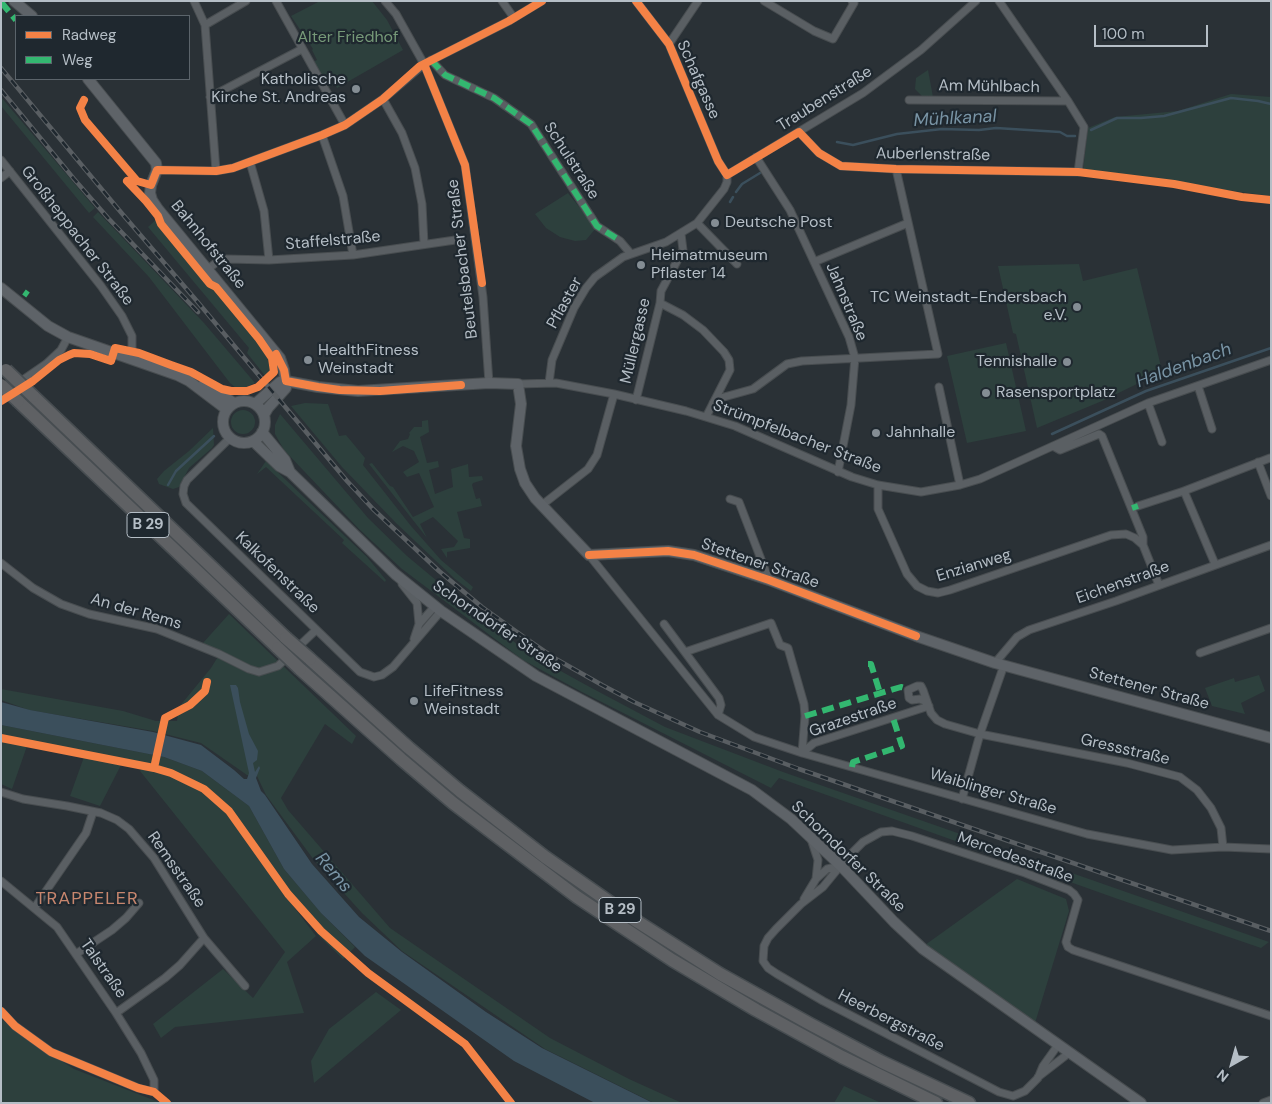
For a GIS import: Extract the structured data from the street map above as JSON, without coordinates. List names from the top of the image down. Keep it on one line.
{"streets":{"highway":["B 29"],"street":["Schafgasse","Am Mühlbach","Traubenstraße","Auberlenstraße","Schulstraße","Großheppacher Straße","Staffelstraße","Bahnhofstraße","Beutelsbacher Straße","Jahnstraße","Pflaster","Müllergasse","Strümpfelbacher Straße","Stettener Straße","Enzianweg","Kalkofenstraße","Eichenstraße","An der Rems","Schorndorfer Straße","Grazestraße","Gressstraße","Waiblinger Straße","Mercedesstraße","Remsstraße","Talstraße","Heerbergstraße"]},"crossings":[["Schafgasse","Traubenstraße"],["Am Mühlbach","Auberlenstraße"],["Traubenstraße","Auberlenstraße"],["Traubenstraße","Jahnstraße"],["Schulstraße","Beutelsbacher Straße"],["Schulstraße","Pflaster"],["Staffelstraße","Bahnhofstraße"],["Bahnhofstraße","Strümpfelbacher Straße"],["Beutelsbacher Straße","Strümpfelbacher Straße"],["Jahnstraße","Strümpfelbacher Straße"],["Pflaster","Strümpfelbacher Straße"],["Müllergasse","Strümpfelbacher Straße"],["Strümpfelbacher Straße","Enzianweg"],["Strümpfelbacher Straße","Waiblinger Straße"],["Stettener Straße","Eichenstraße"],["Stettener Straße","Waiblinger Straße"],["Kalkofenstraße","An der Rems"],["Kalkofenstraße","Schorndorfer Straße"],["Schorndorfer Straße","Mercedesstraße"],["Schorndorfer Straße","Heerbergstraße"],["Grazestraße","Gressstraße"],["Grazestraße","Waiblinger Straße"],["Gressstraße","Waiblinger Straße"],["Mercedesstraße","Heerbergstraße"]],"districts":["TRAPPELER"],"water":["Mühlkanal","Haldenbach","Rems"],"parks":["Alter Friedhof"],"places":["Katholische Kirche St. Andreas","Deutsche Post","Heimatmuseum Pflaster 14","TC Weinstadt-Endersbach e.V.","HealthFitness Weinstadt","Tennishalle","Rasensportplatz","Jahnhalle","LifeFitness Weinstadt"],"legend":["Radweg","Weg"],"scale_bar":"100 m","north":"bottom left"}
